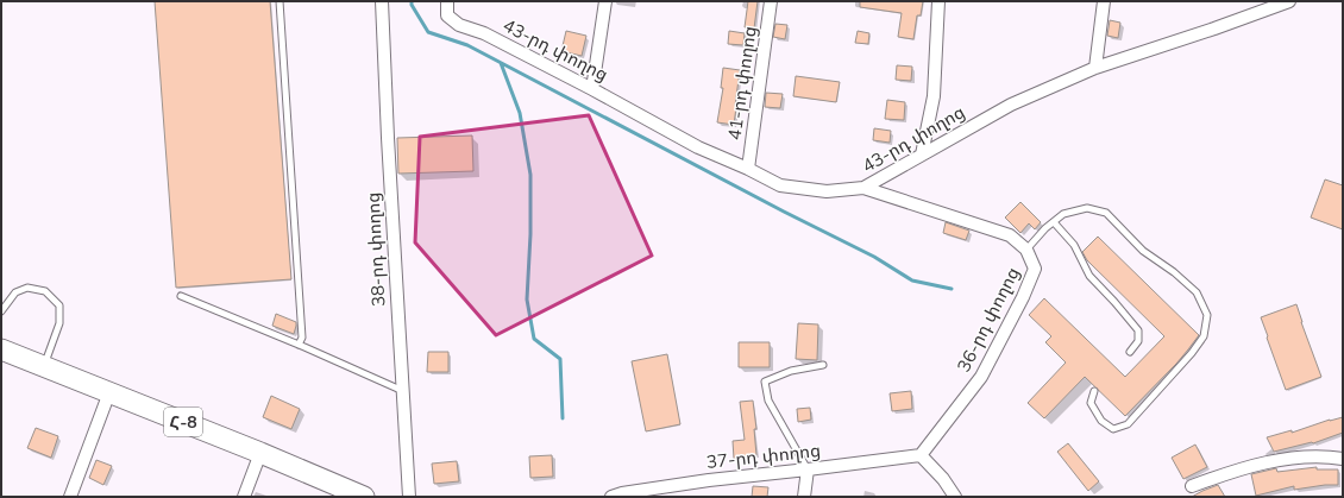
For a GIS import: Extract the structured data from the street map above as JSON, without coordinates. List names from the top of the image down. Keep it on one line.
{"streets":{"main road":["Հ-8"],"street":["43-րդ փողոց","41-րդ փողոց","38-րդ փողոց","36-րդ փողոց","37-րդ փողոց"]},"crossings":[["43-րդ փողոց","41-րդ փողոց"],["43-րդ փողոց","36-րդ փողոց"],["36-րդ փողոց","37-րդ փողոց"]]}
